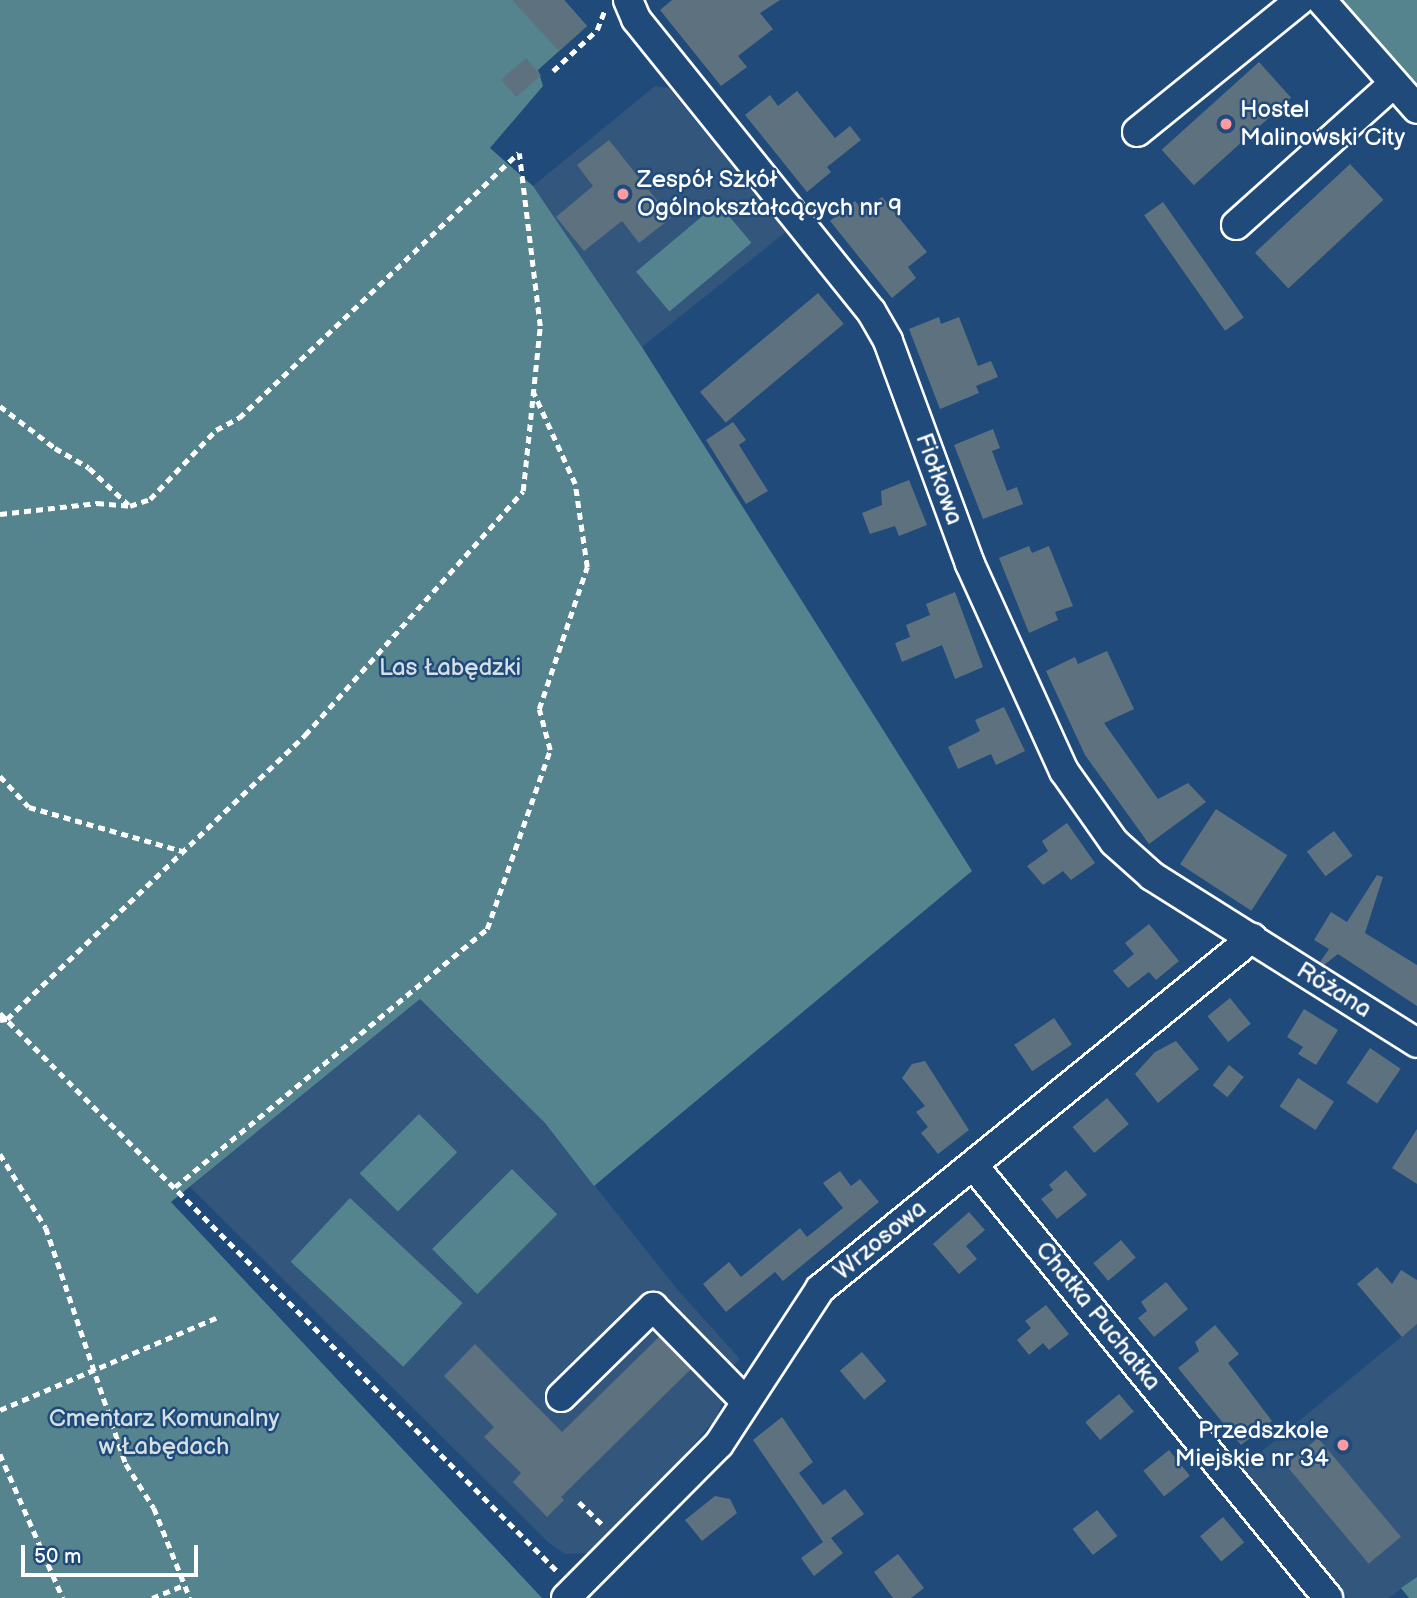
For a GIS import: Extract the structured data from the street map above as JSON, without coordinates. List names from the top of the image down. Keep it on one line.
{"streets":{"street":["Fiołkowa","Różana","Wrzosowa","Chatka Puchatka"]},"crossings":[["Fiołkowa","Różana"],["Fiołkowa","Wrzosowa"],["Różana","Wrzosowa"],["Wrzosowa","Chatka Puchatka"]],"parks":["Las Łabędzki","Cmentarz Komunalny w Łabędach"],"places":["Hostel Malinowski City","Zespół Szkół Ogólnokształcących nr 9","Przedszkole Miejskie nr 34"],"scale_bar":"50 m"}
